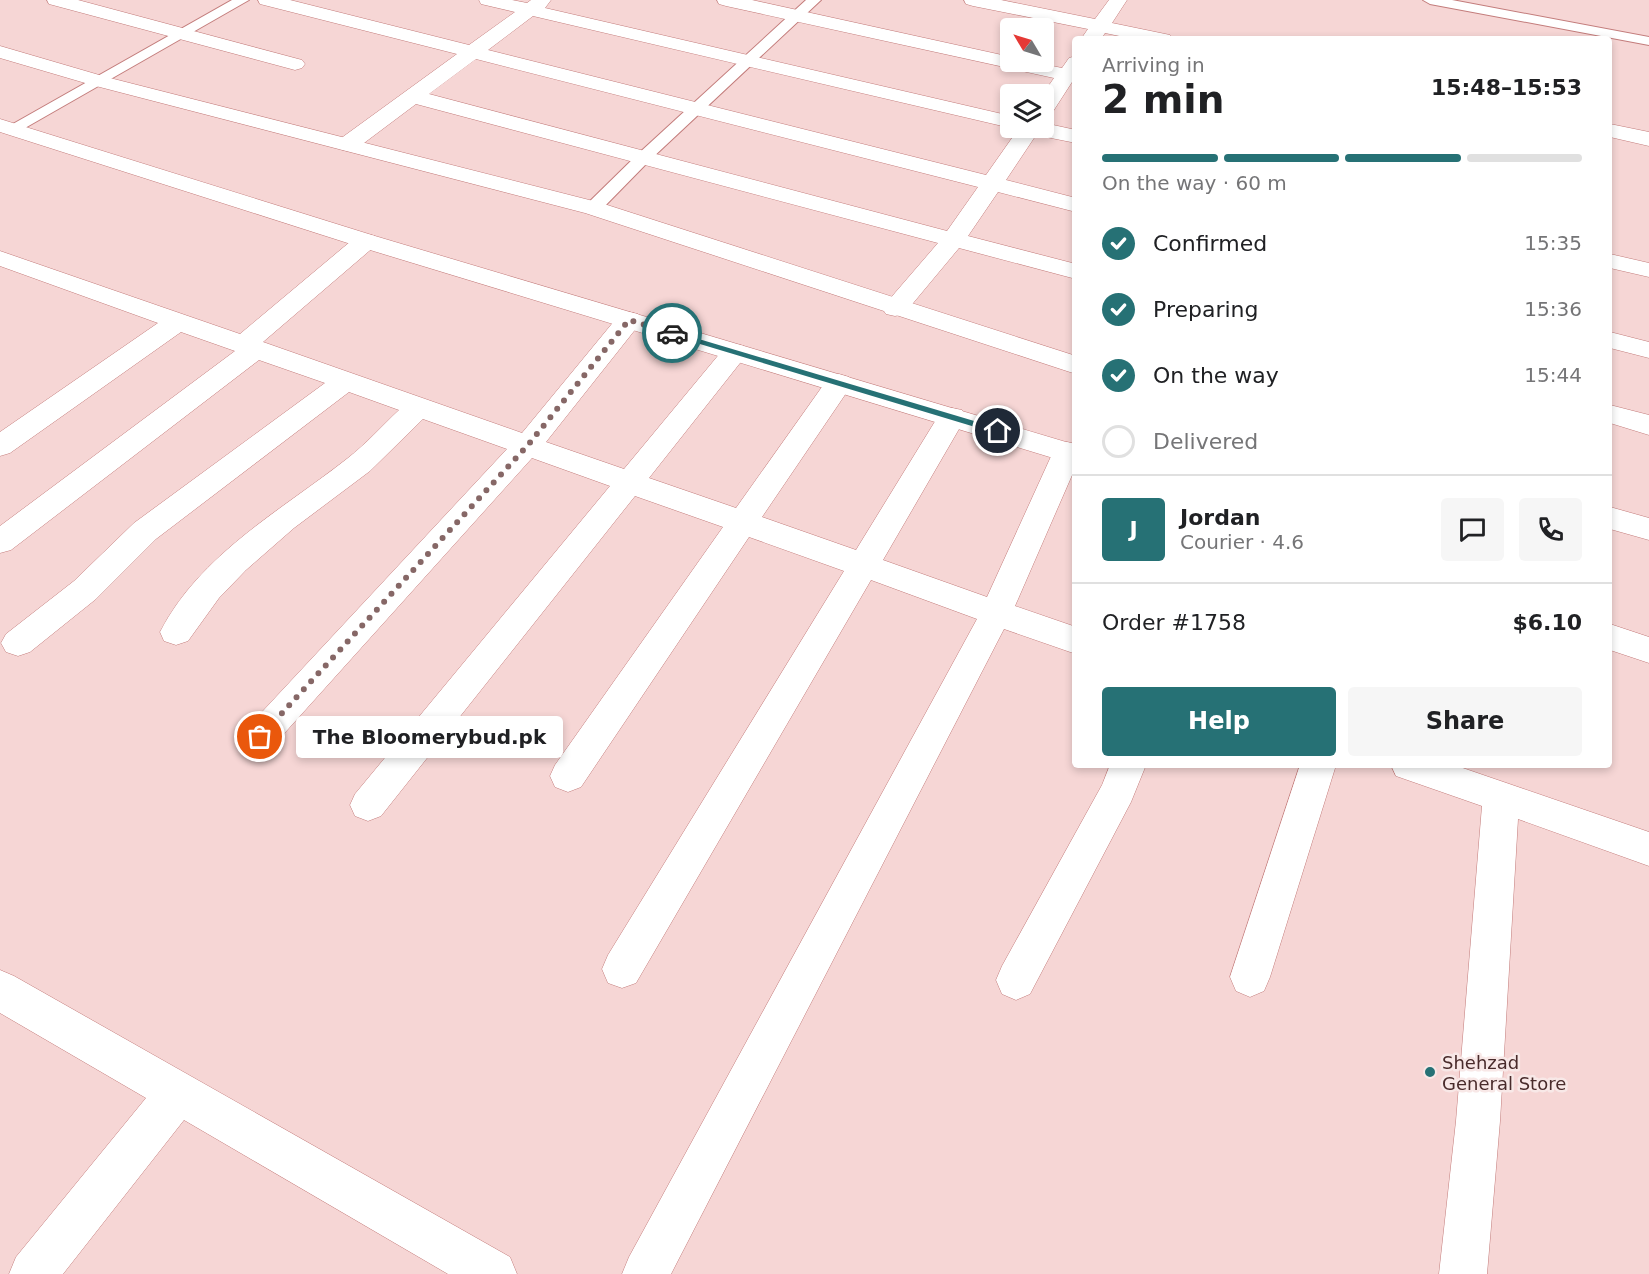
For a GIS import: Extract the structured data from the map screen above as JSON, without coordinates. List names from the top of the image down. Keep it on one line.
{"places":["The Bloomerybud.pk","Shehzad General Store"],"north":"top left","page":{"heading":["2 min","Arriving in","15:48–15:53"],"panel":["Jordan","Courier · 4.6","Order #1758","$6.10"],"bar":"On the way · 60 m","list":[["Confirmed","15:35"],["Preparing","15:36"],["On the way","15:44"],"Delivered"],"round":"J","buttons":["Help","Share"],"bubble":"The Bloomerybud.pk"}}
